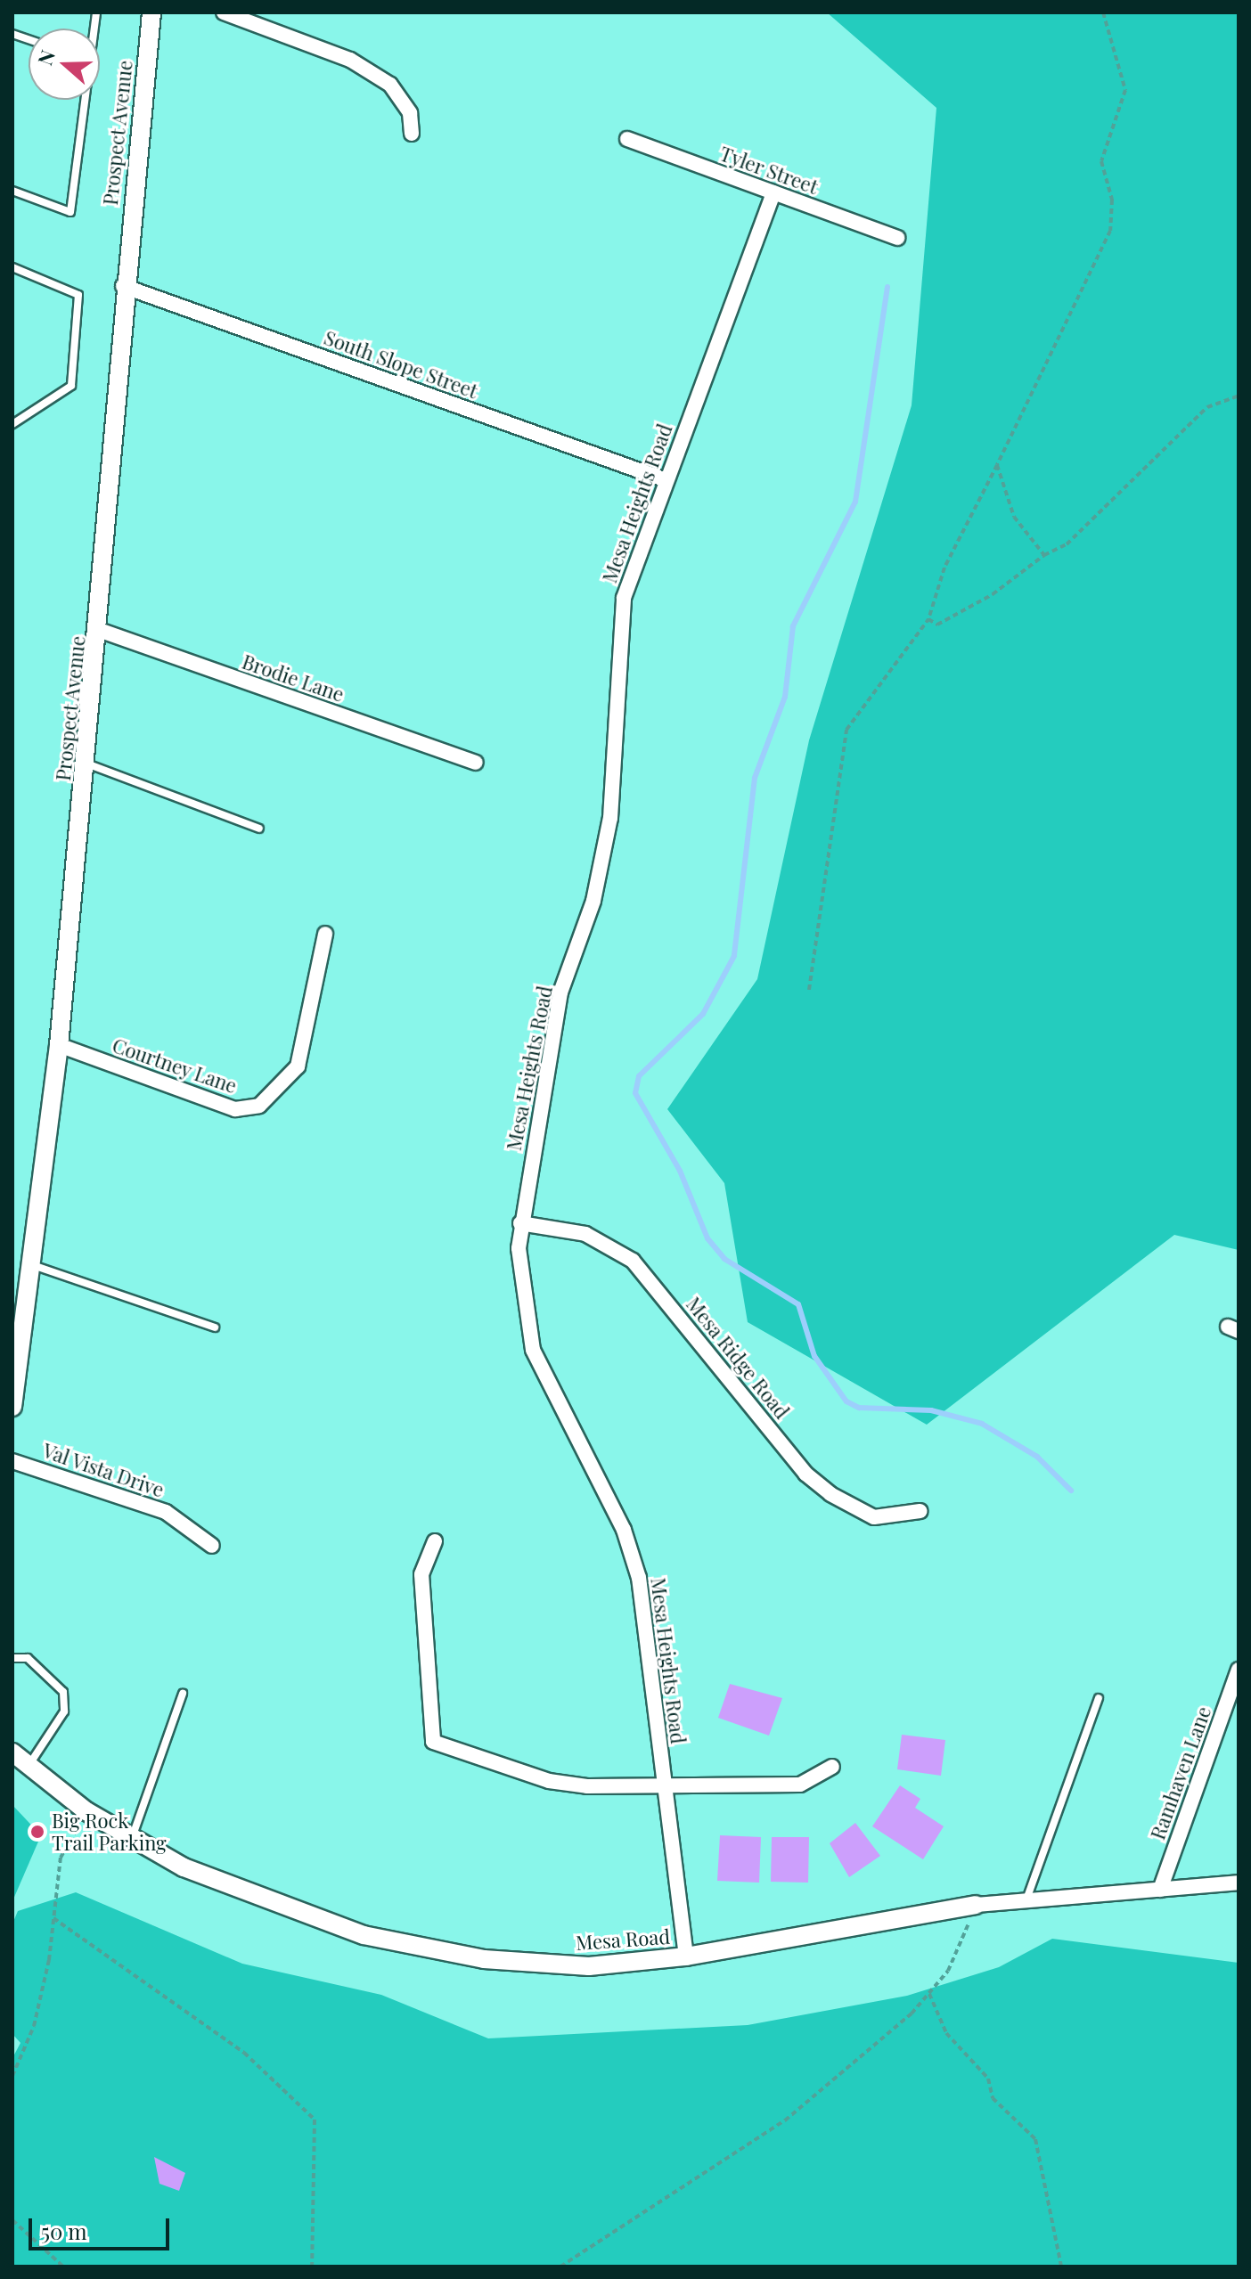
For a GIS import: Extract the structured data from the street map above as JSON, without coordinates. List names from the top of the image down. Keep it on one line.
{"streets":{"street":["Prospect Avenue","Tyler Street","South Slope Street","Mesa Heights Road","Brodie Lane","Courtney Lane","Mesa Ridge Road","Val Vista Drive","Ramhaven Lane","Mesa Road"]},"crossings":[["Prospect Avenue","South Slope Street"],["Prospect Avenue","Brodie Lane"],["Prospect Avenue","Courtney Lane"],["Tyler Street","Mesa Heights Road"],["South Slope Street","Mesa Heights Road"],["Mesa Heights Road","Mesa Ridge Road"],["Mesa Heights Road","Mesa Road"],["Ramhaven Lane","Mesa Road"]],"places":["Big Rock Trail Parking"],"scale_bar":"50 m","north":"left"}
